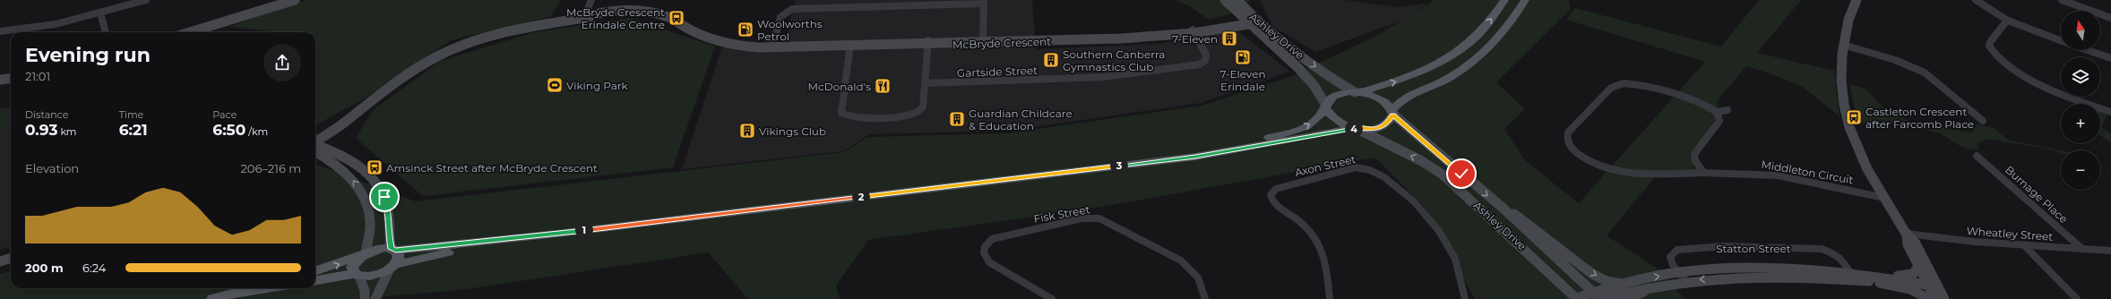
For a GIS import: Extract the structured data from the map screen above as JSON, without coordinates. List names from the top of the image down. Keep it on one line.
{"streets":{"street":["Ashley Drive","McBryde Crescent","Gartside Street","Axon Street","Middleton Circuit","Burnage Place","Fisk Street","Wheatley Street","Statton Street"]},"crossings":[["Ashley Drive","McBryde Crescent"],["McBryde Crescent","Gartside Street"],["Burnage Place","Wheatley Street"]],"places":{"bus stop":["McBryde Crescent Erindale Centre","Castleton Crescent after Farcomb Place","Amsinck Street after McBryde Crescent"],"fuel station":["Woolworths Petrol","7-Eleven Erindale"],"building":["7-Eleven","Southern Canberra Gymnastics Club","Guardian Childcare & Education","Vikings Club"],"sports":["Viking Park"],"restaurant":["McDonald's"]},"north":"top","page":{"map_buttons":["+","−"],"heading":["Evening run","21:01"],"stats":[["Distance","0.93 km"],["Time","6:21"],["Pace","6:50 /km"]],"pins":["4","3","2","1"],"chart":["Elevation","206–216 m"],"list":[{"name":"200 m","note":"6:24"}]}}
